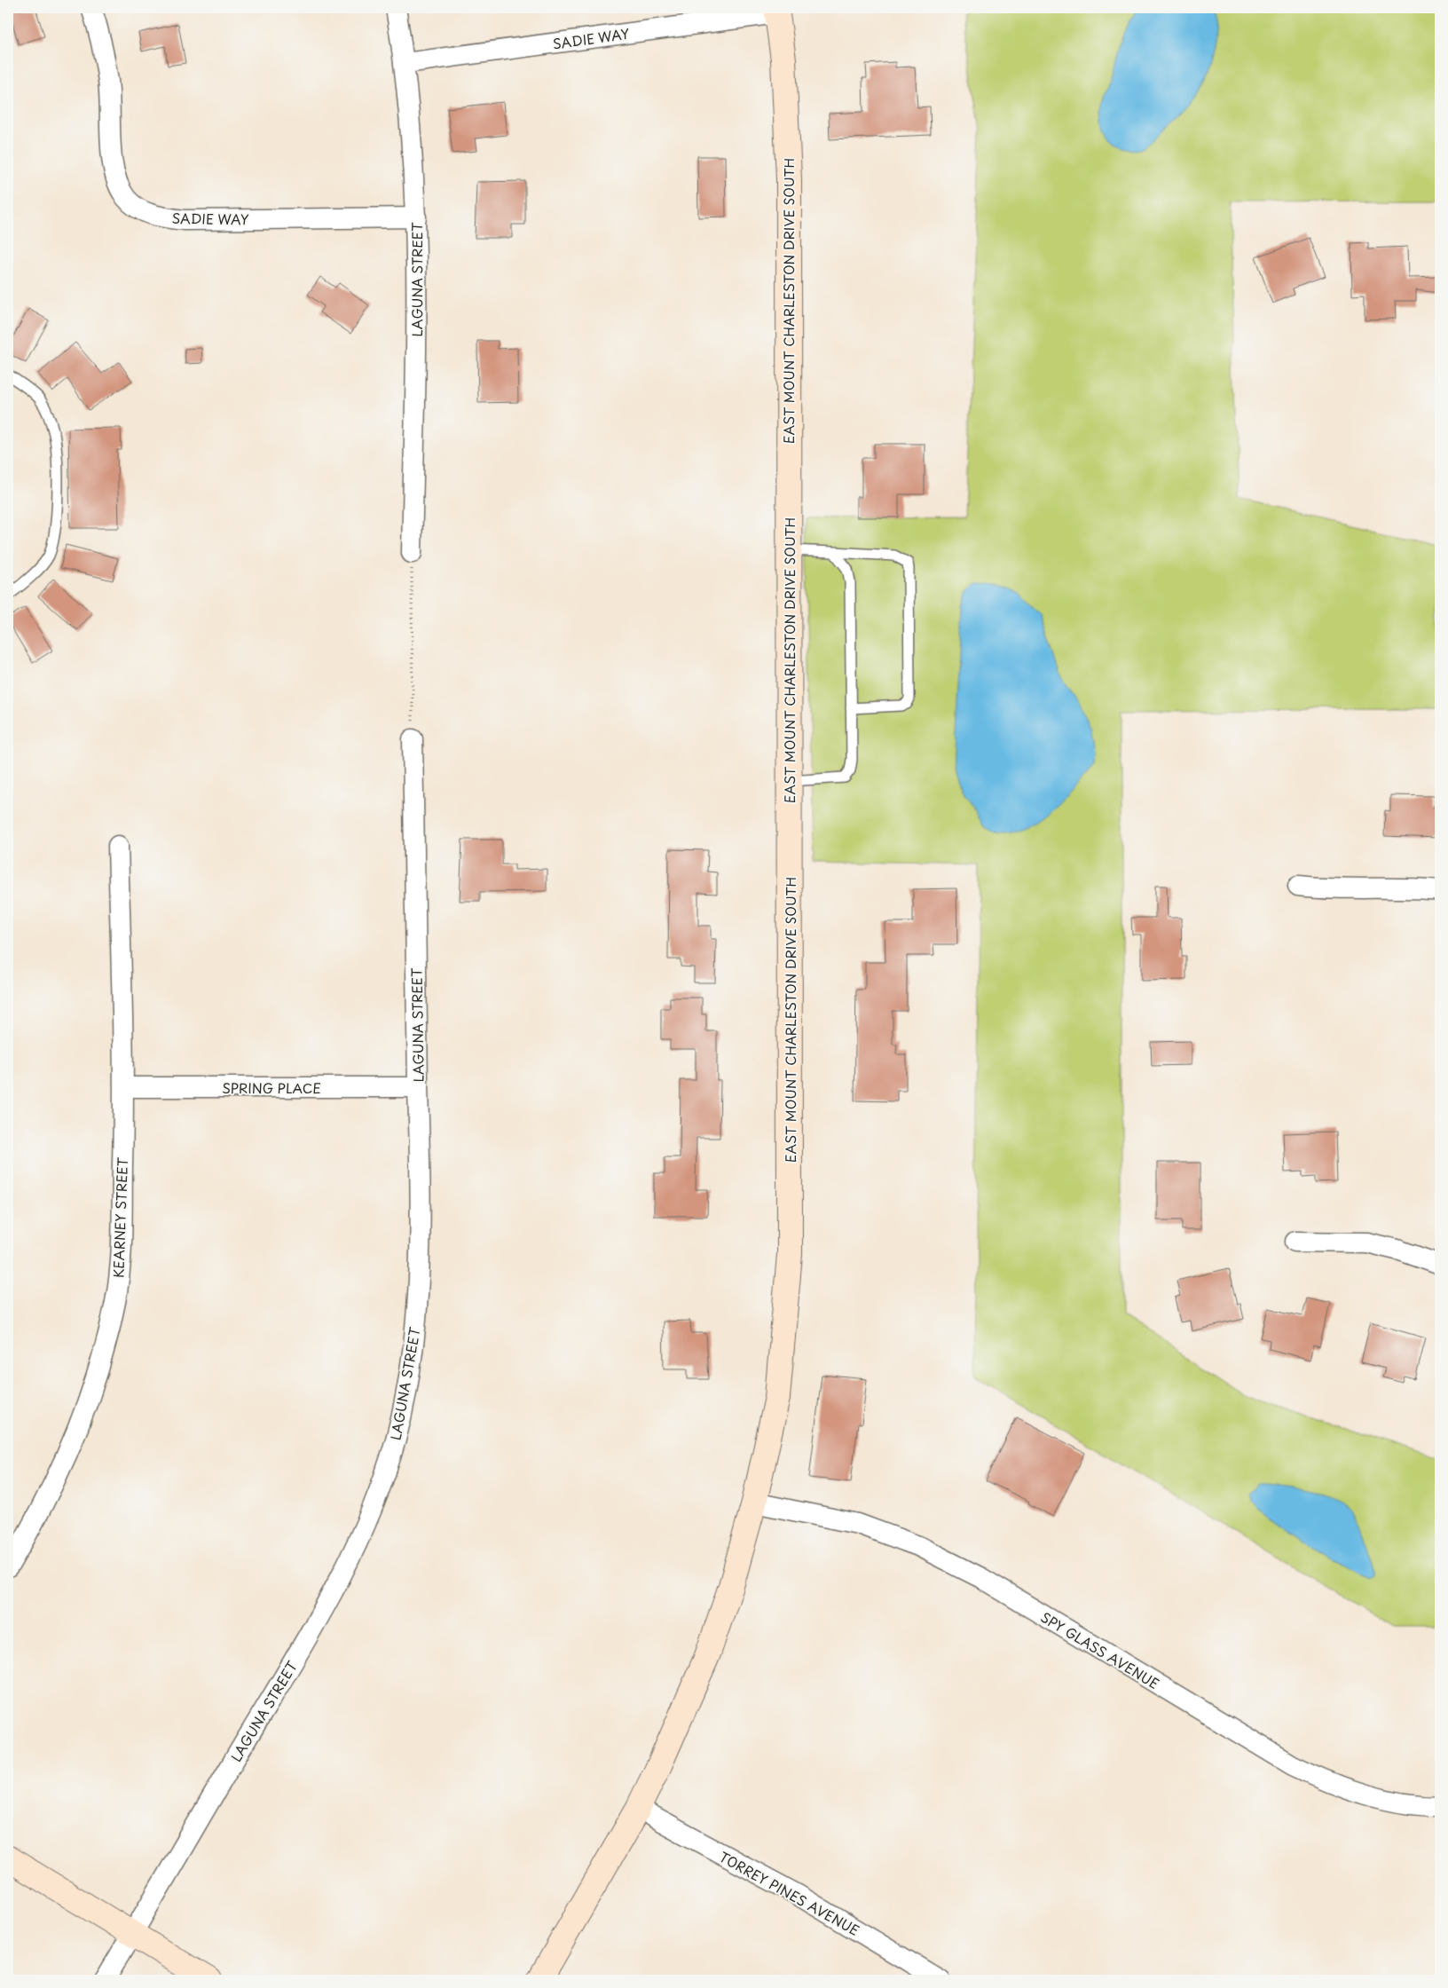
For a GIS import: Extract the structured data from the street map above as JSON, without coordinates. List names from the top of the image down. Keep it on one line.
{"streets":{"street":["SADIE WAY","LAGUNA STREET","EAST MOUNT CHARLESTON DRIVE SOUTH","SPRING PLACE","KEARNEY STREET","SPY GLASS AVENUE","TORREY PINES AVENUE"]},"crossings":[["SADIE WAY","LAGUNA STREET"],["SADIE WAY","EAST MOUNT CHARLESTON DRIVE SOUTH"],["LAGUNA STREET","SPRING PLACE"],["EAST MOUNT CHARLESTON DRIVE SOUTH","SPY GLASS AVENUE"],["EAST MOUNT CHARLESTON DRIVE SOUTH","TORREY PINES AVENUE"],["SPRING PLACE","KEARNEY STREET"]]}
